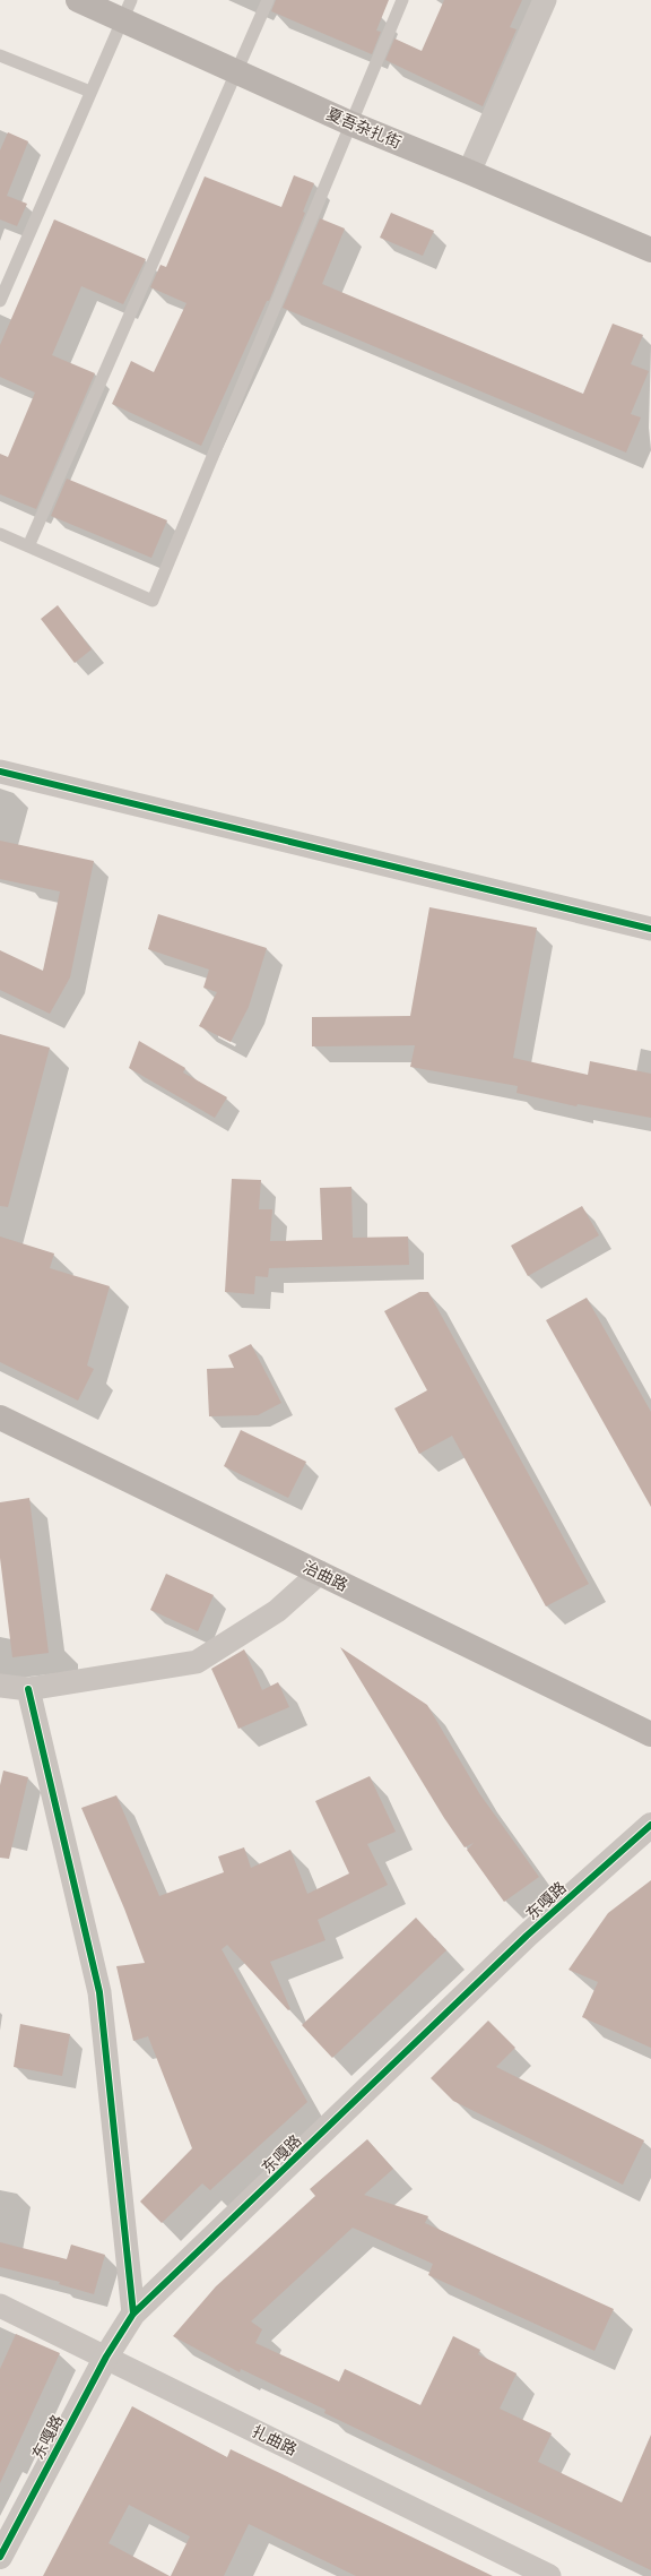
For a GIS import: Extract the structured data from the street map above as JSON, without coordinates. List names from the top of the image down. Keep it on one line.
{"streets":{"main road":["夏吾杂扎街","治曲路"],"street":["东嘎路","扎曲路"]},"crossings":[["东嘎路","扎曲路"]]}
